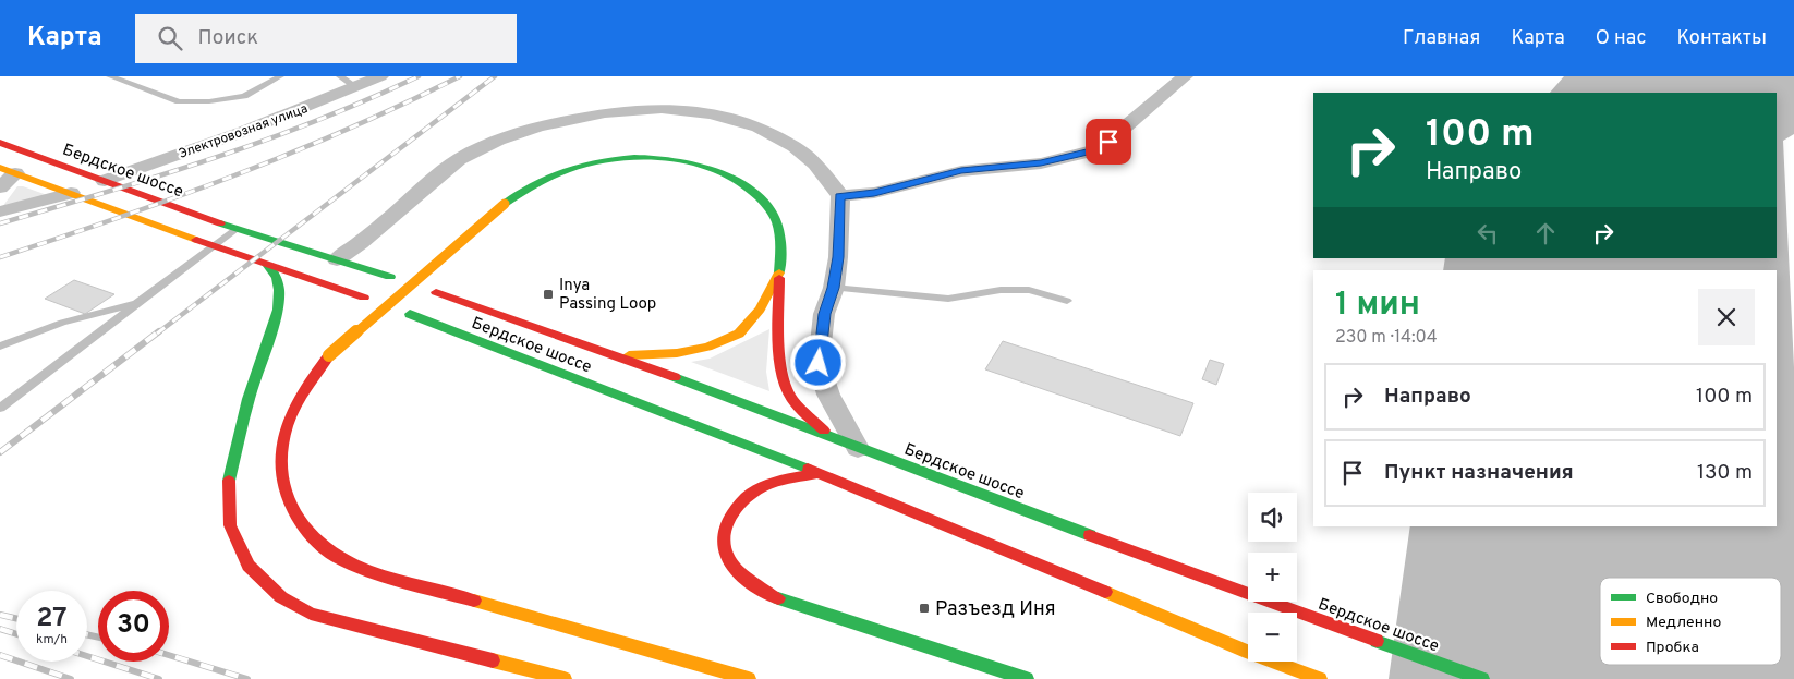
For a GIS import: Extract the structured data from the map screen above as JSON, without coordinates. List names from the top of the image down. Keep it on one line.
{"streets":{"main road":["Бердское шоссе"],"street":["Электровозная улица"]},"crossings":[["Электровозная улица","Бердское шоссе"]],"places":{"transit":["Inya Passing Loop","Разъезд Иня"]},"legend":["Свободно","Медленно","Пробка"],"page":{"header":"Карта","search":"Поиск","nav":["Главная","Карта","О нас","Контакты"],"turn":["100 m","Направо"],"heading":["1 мин","230 m · 14:04"],"list":[{"name":"Направо","value":"100 m"},{"name":"Пункт назначения","value":"130 m"}],"map_buttons":["+","−"],"speed":"27 km/h","limit":"30"}}
